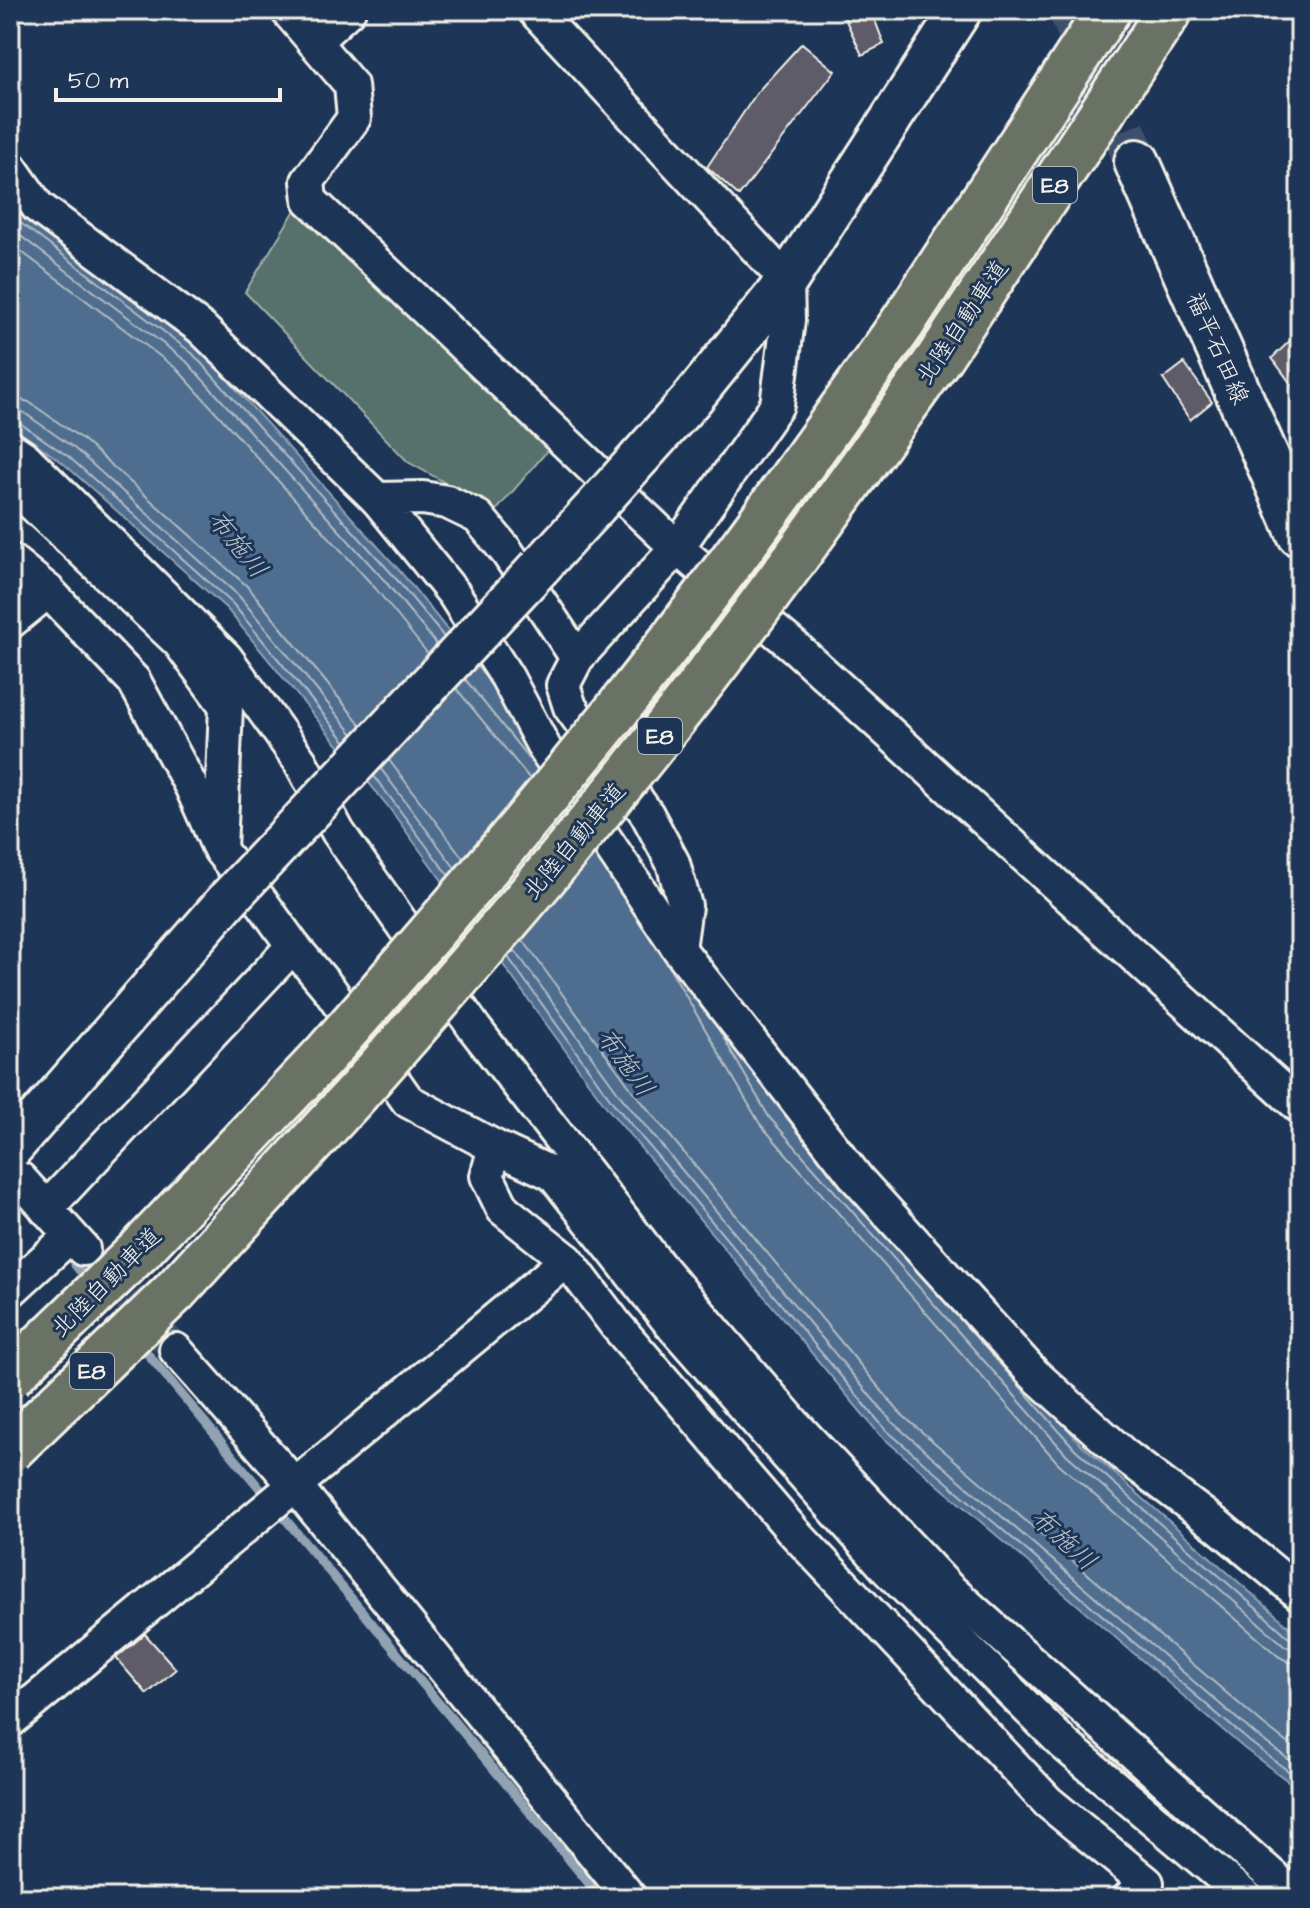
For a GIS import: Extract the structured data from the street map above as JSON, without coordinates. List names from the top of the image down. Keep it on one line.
{"streets":{"highway":["E8","北陸自動車道"],"main road":["福平石田線"]},"water":["布施川"],"scale_bar":"50 m"}
